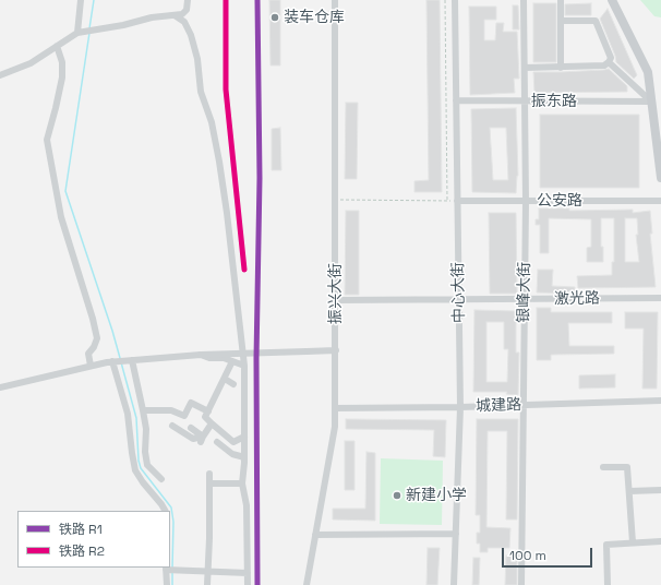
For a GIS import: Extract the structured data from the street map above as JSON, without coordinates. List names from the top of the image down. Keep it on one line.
{"streets":{"street":["振东路","公安路","中心大街","银峰大街","振兴大街","激光路","城建路"]},"crossings":[["振东路","中心大街"],["振东路","银峰大街"],["公安路","中心大街"],["公安路","银峰大街"],["中心大街","激光路"],["中心大街","城建路"],["银峰大街","激光路"],["银峰大街","城建路"],["振兴大街","激光路"],["振兴大街","城建路"]],"places":["装车仓库","新建小学"],"lines":["rail line R1","rail line R2"],"legend":["铁路 R1","铁路 R2"],"scale_bar":"100 m"}
